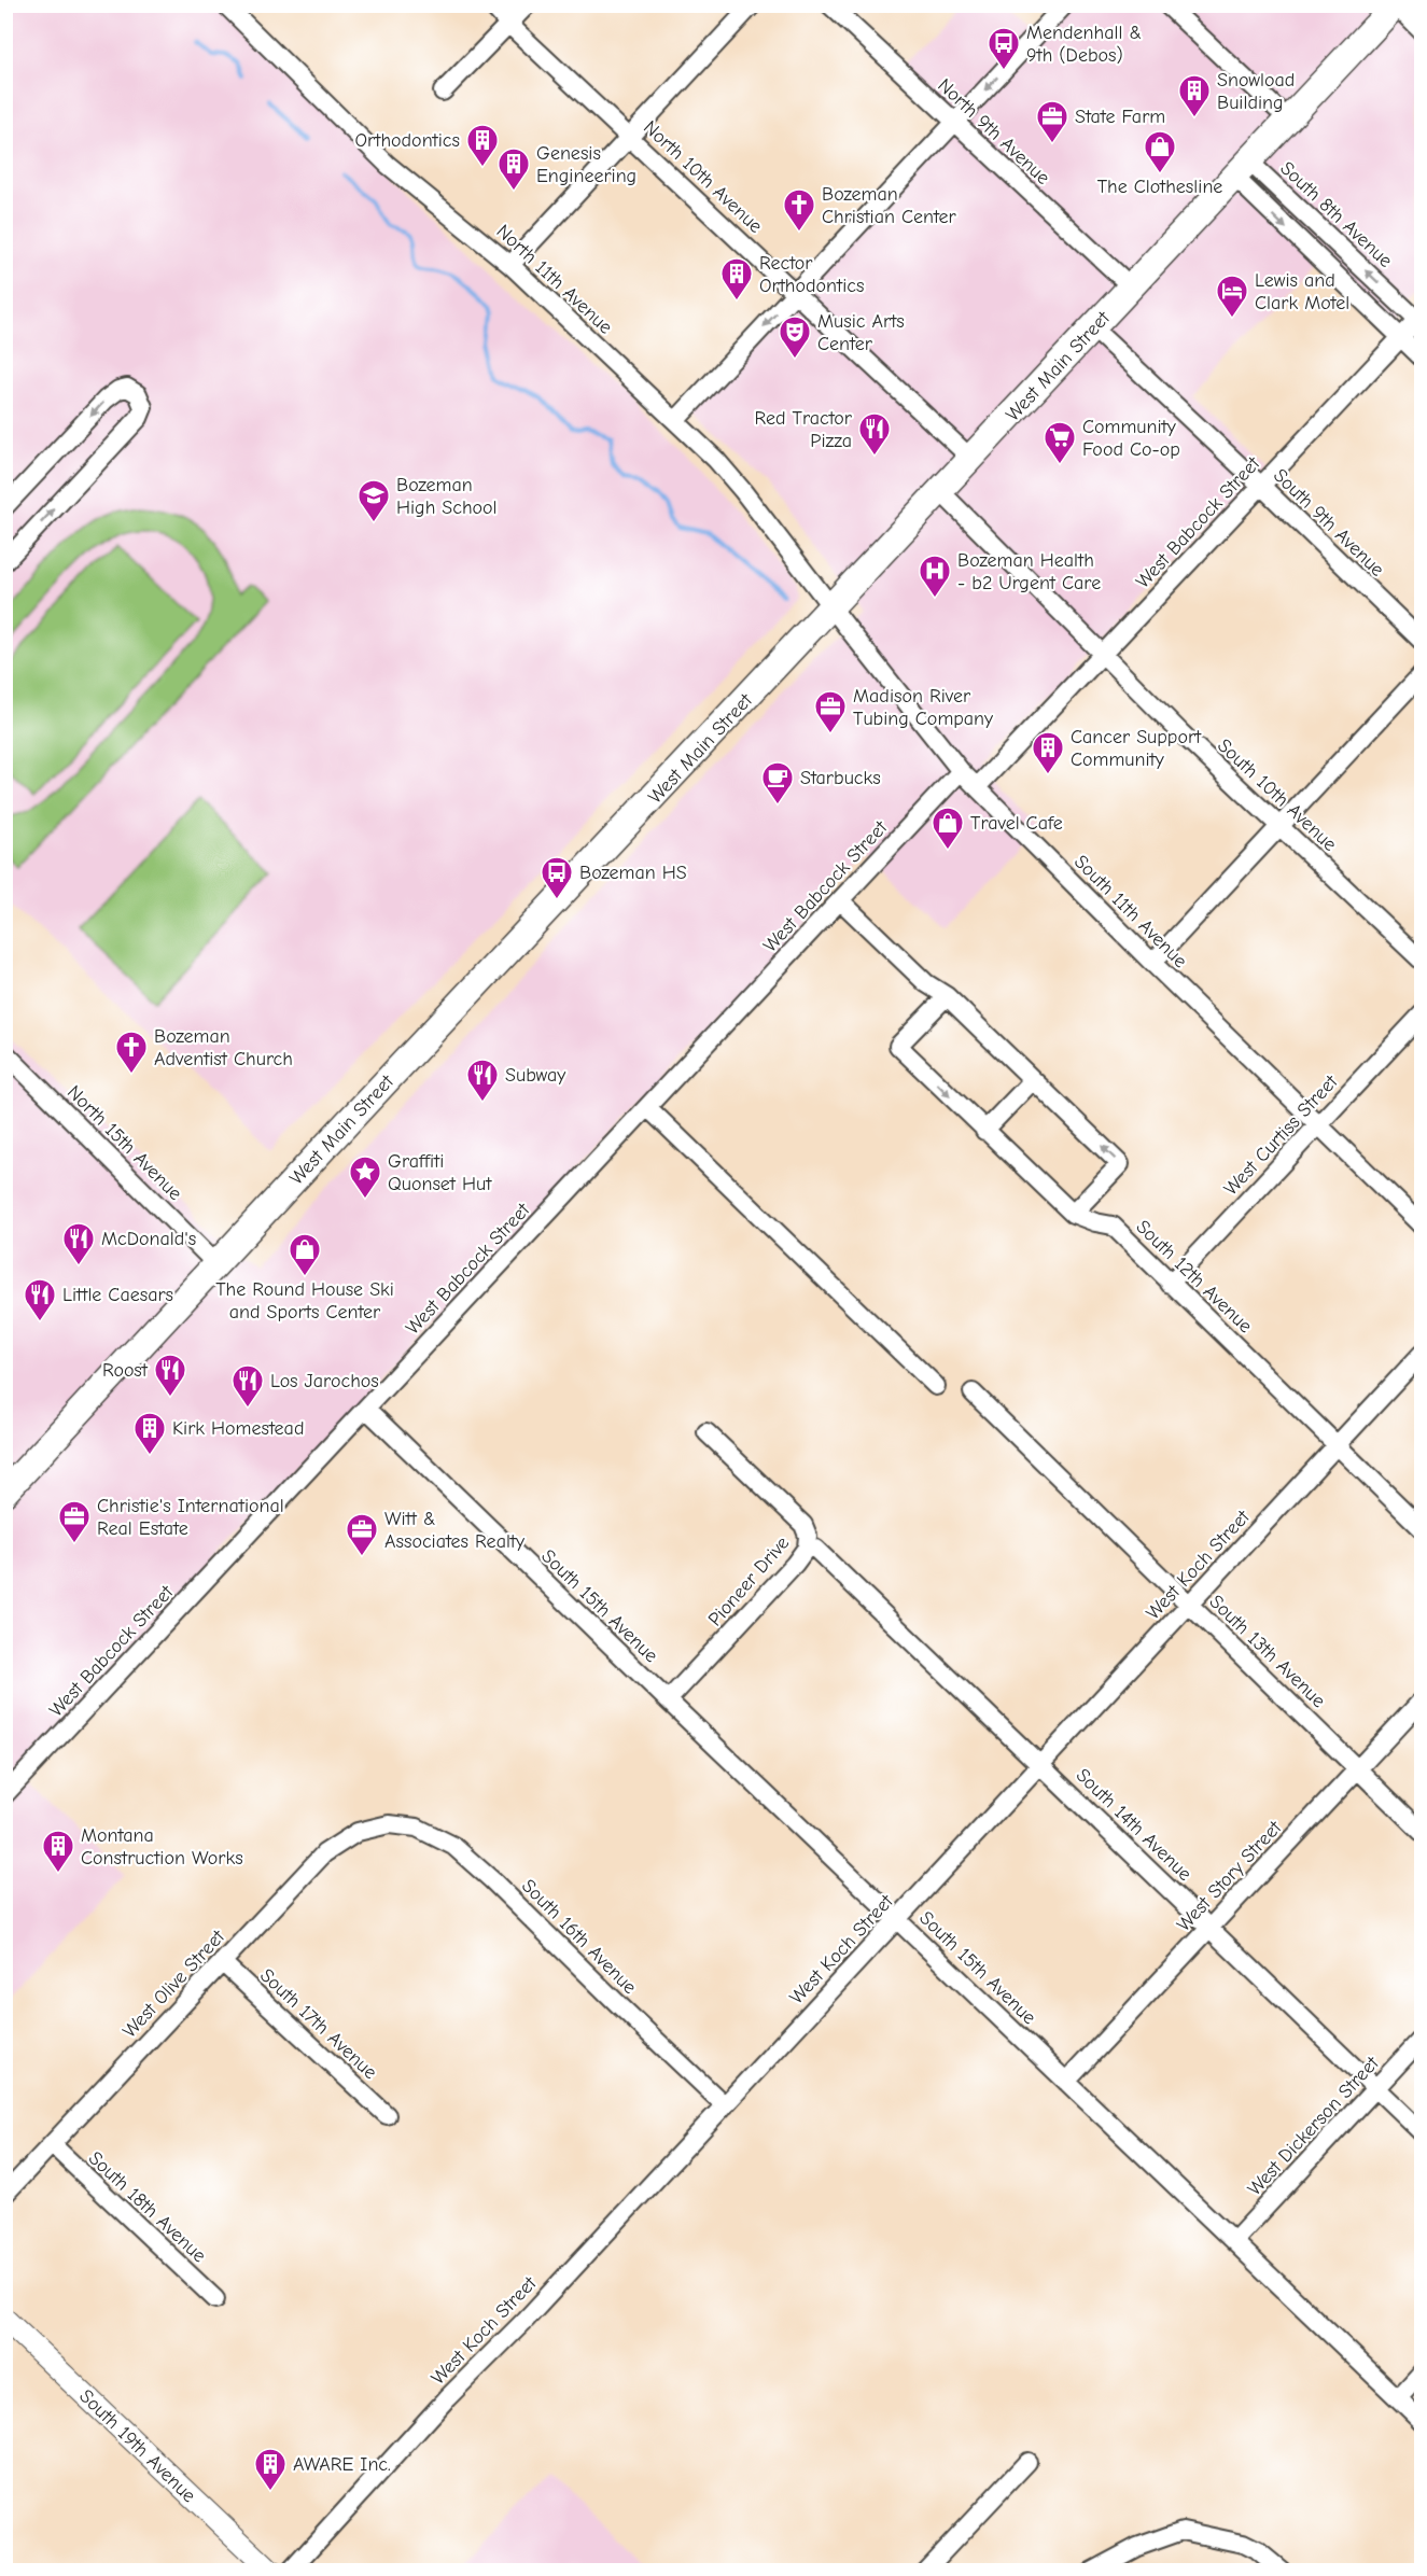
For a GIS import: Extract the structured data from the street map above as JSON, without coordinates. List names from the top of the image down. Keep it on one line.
{"streets":{"highway":["West Main Street"],"main road":["South 19th Avenue"],"street":["North 9th Avenue","North 10th Avenue","South 8th Avenue","North 11th Avenue","West Babcock Street","South 9th Avenue","South 10th Avenue","South 11th Avenue","West Curtiss Street","North 15th Avenue","South 12th Avenue","West Koch Street","Pioneer Drive","South 15th Avenue","South 13th Avenue","South 14th Avenue","West Story Street","South 16th Avenue","West Olive Street","South 17th Avenue","West Dickerson Street","South 18th Avenue"]},"crossings":[["North 9th Avenue","West Main Street"],["North 10th Avenue","West Main Street"],["South 8th Avenue","West Main Street"],["South 8th Avenue","West Babcock Street"],["North 11th Avenue","West Main Street"],["North 11th Avenue","South 11th Avenue"],["West Main Street","South 9th Avenue"],["West Main Street","South 10th Avenue"],["West Main Street","South 11th Avenue"],["West Main Street","North 15th Avenue"],["West Babcock Street","South 9th Avenue"],["West Babcock Street","South 10th Avenue"],["West Babcock Street","South 11th Avenue"],["West Babcock Street","South 15th Avenue"],["South 11th Avenue","West Curtiss Street"],["West Curtiss Street","South 12th Avenue"],["South 12th Avenue","West Koch Street"],["West Koch Street","South 15th Avenue"],["West Koch Street","South 13th Avenue"],["West Koch Street","South 14th Avenue"],["West Koch Street","South 16th Avenue"],["Pioneer Drive","South 15th Avenue"],["South 15th Avenue","West Story Street"],["South 15th Avenue","West Dickerson Street"],["South 13th Avenue","West Story Street"],["South 14th Avenue","West Story Street"],["South 14th Avenue","West Dickerson Street"],["South 16th Avenue","West Olive Street"],["West Olive Street","South 17th Avenue"],["West Olive Street","South 18th Avenue"]],"places":{"bus stop":["Mendenhall & 9th (Debos)","Bozeman HS"],"building":["Snowload Building","Orthodontics","Genesis Engineering","Rector Orthodontics","Cancer Support Community","Kirk Homestead","Montana Construction Works","AWARE Inc."],"office":["State Farm","Madison River Tubing Company","Christie's International Real Estate","Witt & Associates Realty"],"shop":["The Clothesline","Travel Cafe","The Round House Ski and Sports Center"],"church":["Bozeman Christian Center","Bozeman Adventist Church"],"hotel":["Lewis and Clark Motel"],"theatre":["Music Arts Center"],"restaurant":["Red Tractor Pizza","Subway","McDonald's","Little Caesars","Roost","Los Jarochos"],"supermarket":["Community Food Co-op"],"school or university":["Bozeman High School"],"hospital":["Bozeman Health - b2 Urgent Care"],"cafe":["Starbucks"],"place":["Graffiti Quonset Hut"]}}
